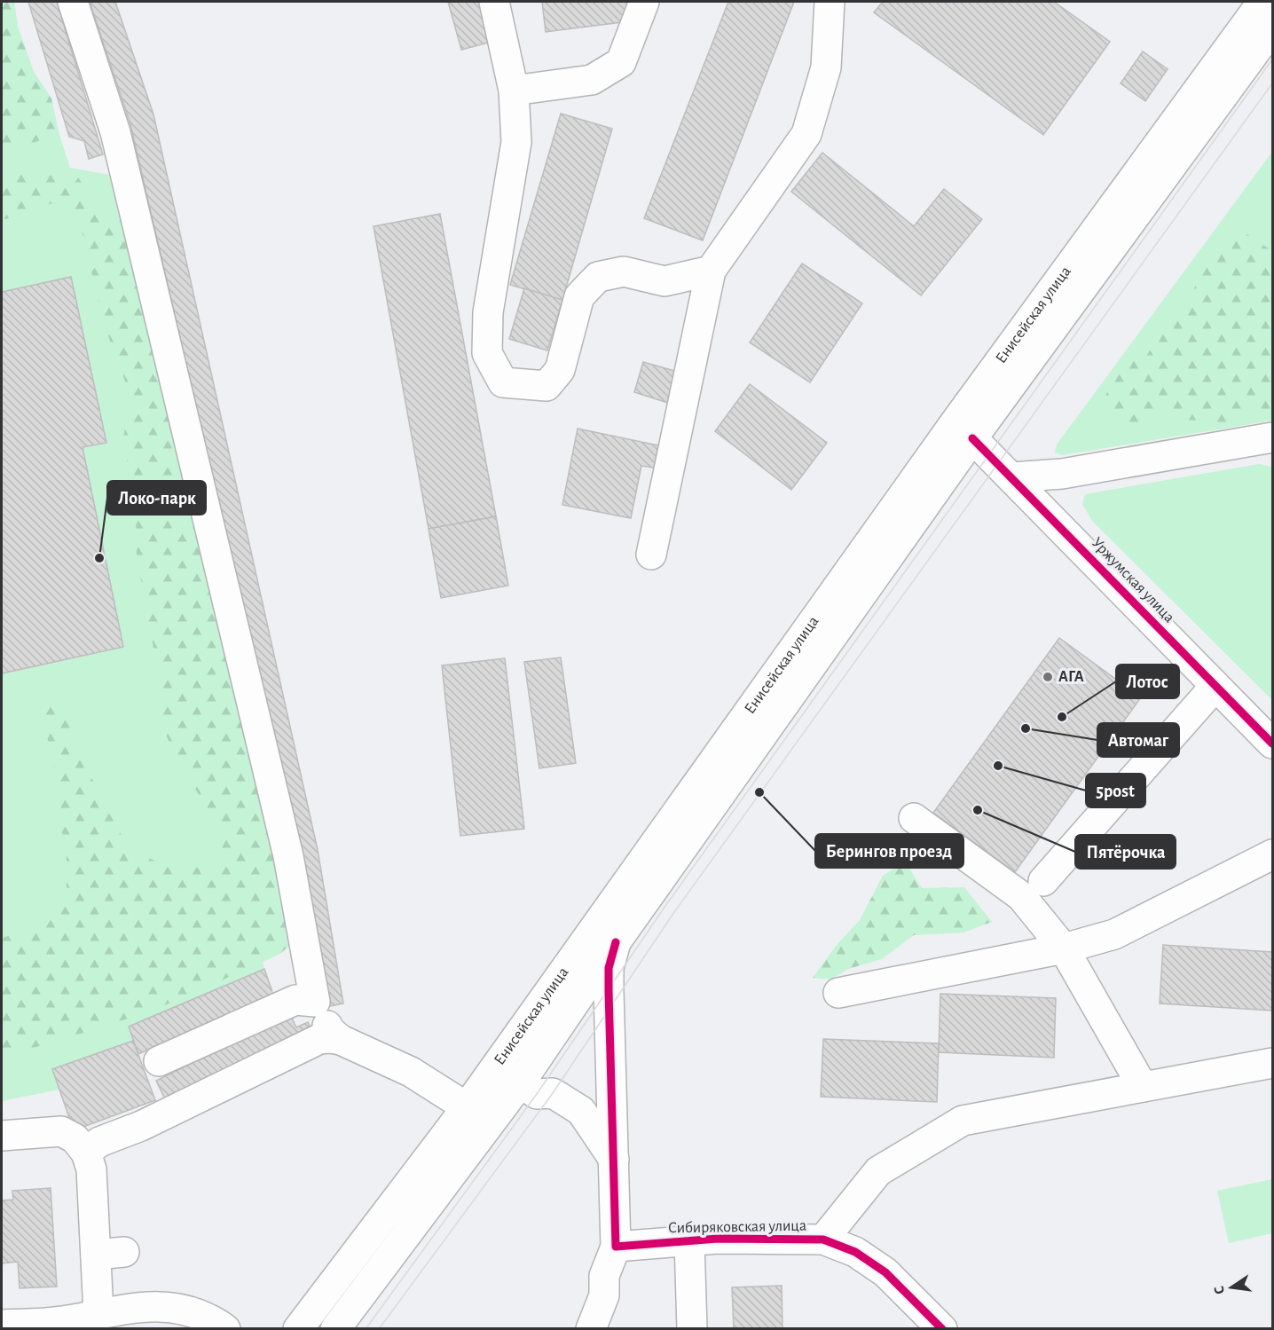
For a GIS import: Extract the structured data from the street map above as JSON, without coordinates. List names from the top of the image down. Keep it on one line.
{"streets":{"main road":["Енисейская улица","Уржумская улица","Сибиряковская улица"]},"crossings":[["Енисейская улица","Уржумская улица"]],"places":["Локо-парк","АГА","Лотос","Автомаг","5post","Берингов проезд","Пятёрочка"],"north":"left"}
